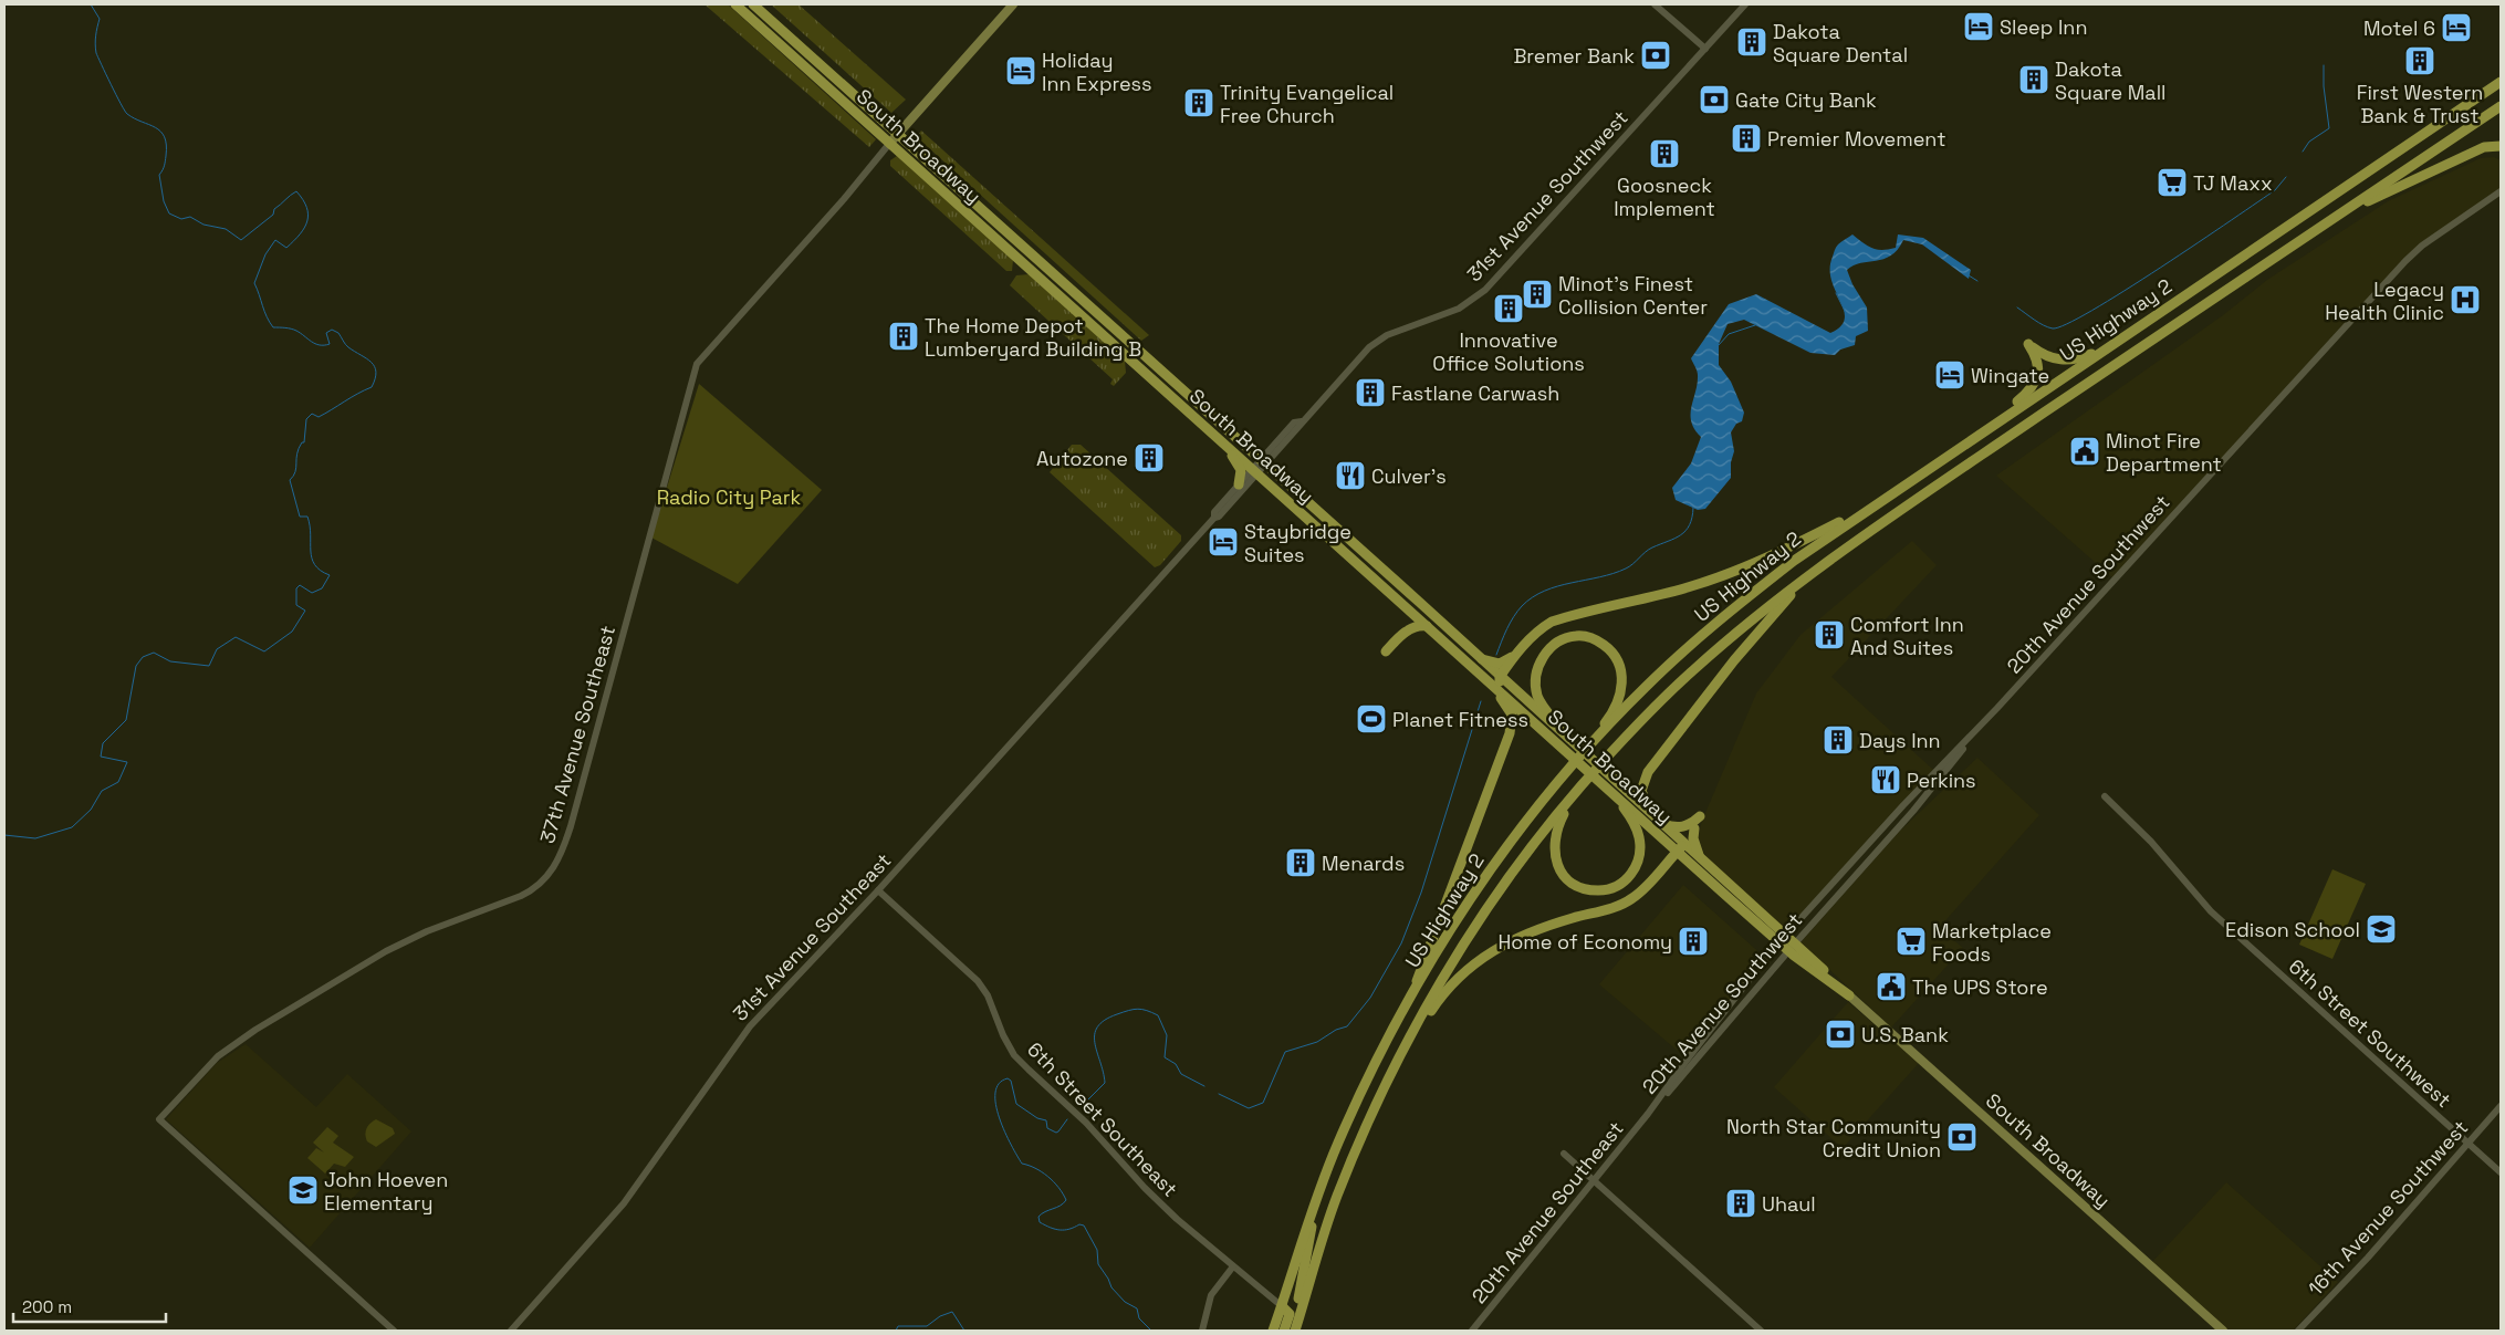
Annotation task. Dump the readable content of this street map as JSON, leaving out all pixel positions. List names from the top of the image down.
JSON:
{
  "streets": {
    "highway": ["South Broadway", "US Highway 2"],
    "street": [
      "31st Avenue Southwest",
      "20th Avenue Southwest",
      "37th Avenue Southeast",
      "31st Avenue Southeast",
      "6th Street Southwest",
      "6th Street Southeast",
      "16th Avenue Southwest",
      "20th Avenue Southeast"
    ]
  },
  "crossings": [
    ["South Broadway", "31st Avenue Southwest"],
    ["South Broadway", "20th Avenue Southwest"],
    ["South Broadway", "37th Avenue Southeast"],
    ["31st Avenue Southwest", "31st Avenue Southeast"],
    ["US Highway 2", "6th Street Southeast"],
    ["20th Avenue Southwest", "20th Avenue Southeast"],
    ["31st Avenue Southeast", "6th Street Southeast"],
    ["6th Street Southwest", "16th Avenue Southwest"]
  ],
  "parks": ["Radio City Park"],
  "places": {
    "hotel": [
      "Sleep Inn",
      "Motel 6",
      "Holiday Inn Express",
      "Wingate",
      "Staybridge Suites"
    ],
    "building": [
      "Dakota Square Dental",
      "First Western Bank & Trust",
      "Dakota Square Mall",
      "Trinity Evangelical Free Church",
      "Premier Movement",
      "Goosneck Implement",
      "Minot’s Finest Collision Center",
      "Innovative Office Solutions",
      "The Home Depot Lumberyard Building B",
      "Fastlane Carwash",
      "Autozone",
      "Comfort Inn And Suites",
      "Days Inn",
      "Menards",
      "Home of Economy",
      "Uhaul"
    ],
    "bank": [
      "Bremer Bank",
      "Gate City Bank",
      "U.S. Bank",
      "North Star Community Credit Union"
    ],
    "supermarket": ["TJ Maxx", "Marketplace Foods"],
    "hospital": ["Legacy Health Clinic"],
    "public building": ["Minot Fire Department", "The UPS Store"],
    "restaurant": ["Culver's", "Perkins"],
    "sports": ["Planet Fitness"],
    "school or university": ["Edison School", "John Hoeven Elementary"]
  },
  "scale_bar": "200 m"
}
